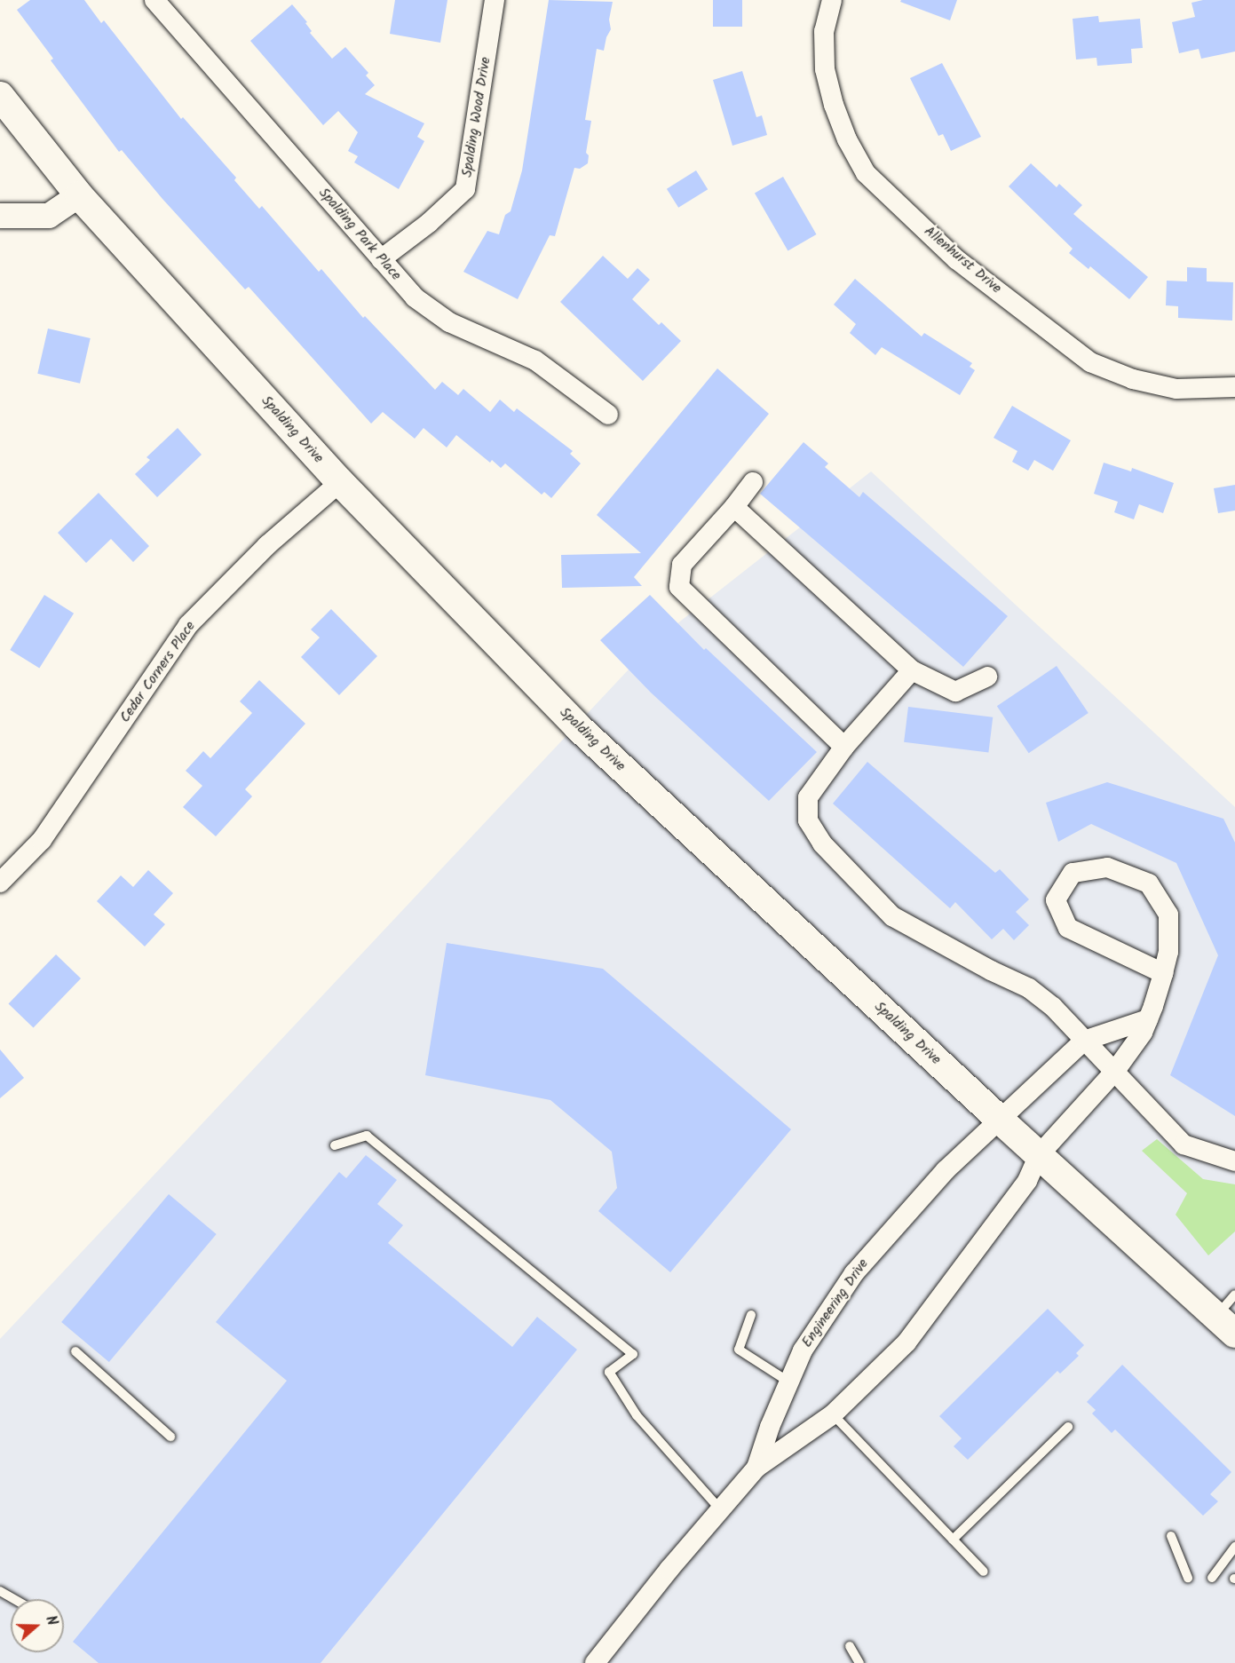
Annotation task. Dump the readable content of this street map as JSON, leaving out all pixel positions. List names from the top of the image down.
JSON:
{
  "streets": {
    "main road": ["Spalding Drive"],
    "street": [
      "Spalding Wood Drive",
      "Spalding Park Place",
      "Allenhurst Drive",
      "Cedar Corners Place",
      "Engineering Drive"
    ]
  },
  "crossings": [
    ["Spalding Wood Drive", "Spalding Park Place"],
    ["Spalding Drive", "Cedar Corners Place"],
    ["Spalding Drive", "Engineering Drive"]
  ],
  "north": "right"
}
